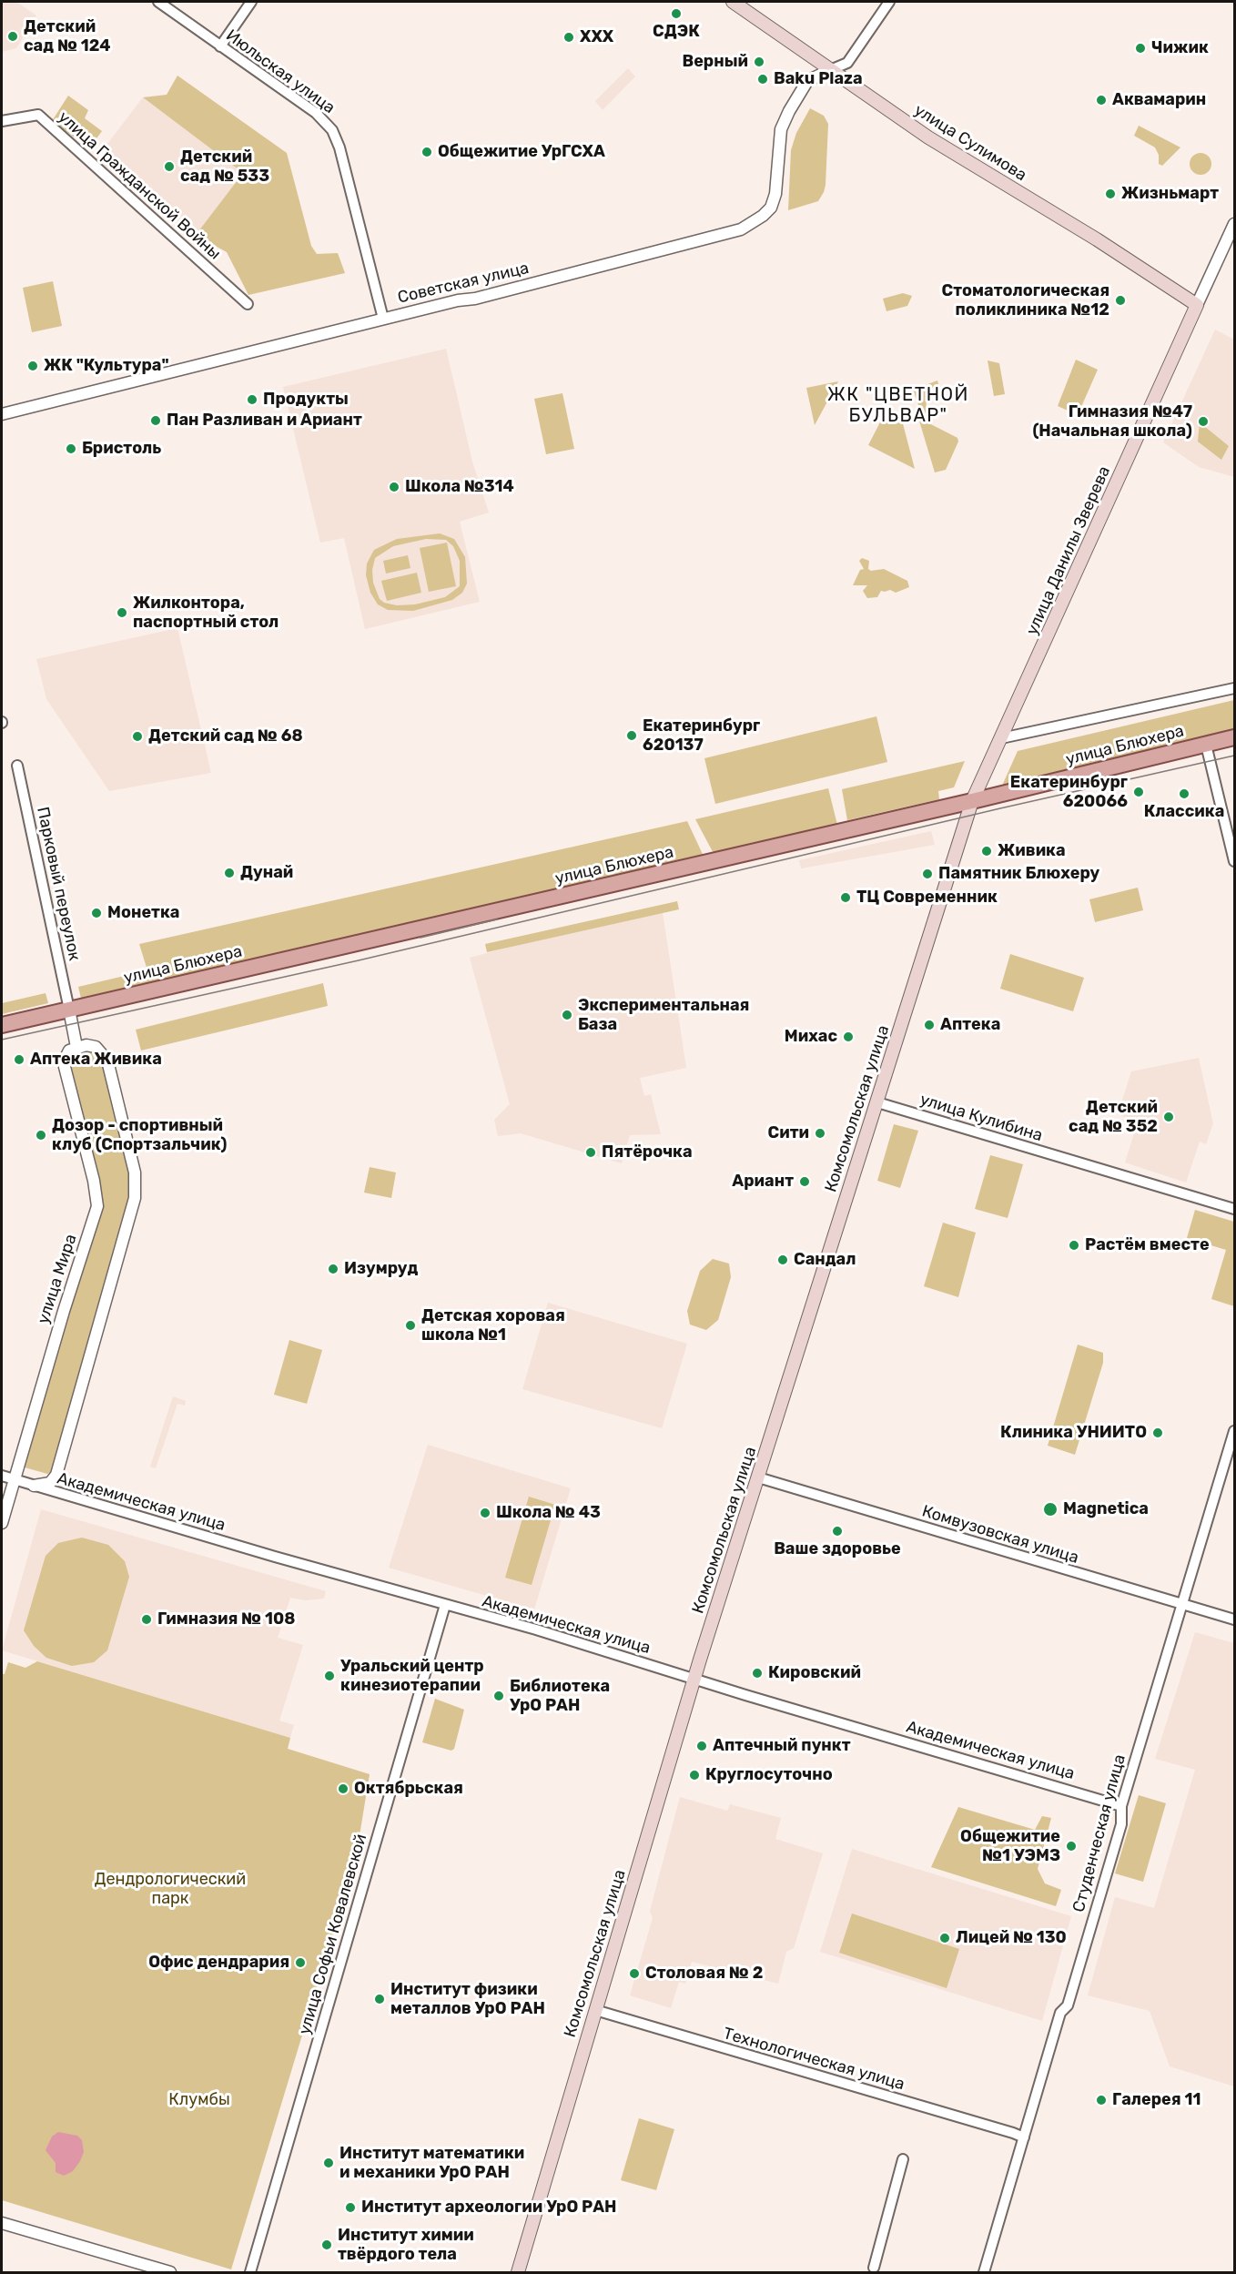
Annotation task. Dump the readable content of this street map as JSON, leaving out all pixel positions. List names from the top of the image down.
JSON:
{
  "streets": {
    "main road": [
      "улица Сулимова",
      "улица Данилы Зверева",
      "улица Блюхера",
      "Комсомольская улица"
    ],
    "street": [
      "Июльская улица",
      "улица Гражданской Войны",
      "Советская улица",
      "Парковый переулок",
      "улица Кулибина",
      "улица Мира",
      "Академическая улица",
      "Комвузовская улица",
      "Студенческая улица",
      "улица Софьи Ковалевской",
      "Технологическая улица"
    ]
  },
  "crossings": [
    ["Июльская улица", "Советская улица"],
    ["улица Сулимова", "Советская улица"],
    ["улица Сулимова", "улица Данилы Зверева"],
    ["улица Данилы Зверева", "улица Блюхера"],
    ["улица Данилы Зверева", "Комсомольская улица"],
    ["улица Блюхера", "Парковый переулок"],
    ["улица Блюхера", "Комсомольская улица"],
    ["Комсомольская улица", "улица Кулибина"],
    ["Комсомольская улица", "Академическая улица"],
    ["Комсомольская улица", "Комвузовская улица"],
    ["Комсомольская улица", "Технологическая улица"],
    ["улица Мира", "Академическая улица"],
    ["Академическая улица", "Студенческая улица"],
    ["Академическая улица", "улица Софьи Ковалевской"],
    ["Комвузовская улица", "Студенческая улица"],
    ["Студенческая улица", "Технологическая улица"]
  ],
  "districts": ["ЖК \"ЦВЕТНОЙ БУЛЬВАР\""],
  "parks": ["Дендрологический парк", "Клумбы"],
  "places": [
    "СДЭК",
    "Детский сад № 124",
    "XXX",
    "Чижик",
    "Верный",
    "Baku Plaza",
    "Аквамарин",
    "Общежитие УрГСХА",
    "Детский сад № 533",
    "Жизньмарт",
    "Стоматологическая поликлиника №12",
    "ЖК \"Культура\"",
    "Продукты",
    "Пан Разливан и Ариант",
    "Гимназия №47 (Начальная школа)",
    "Бристоль",
    "Школа №314",
    "Жилконтора, паспортный стол",
    "Екатеринбург 620137",
    "Детский сад № 68",
    "Екатеринбург 620066",
    "Классика",
    "Живика",
    "Дунай",
    "Памятник Блюхеру",
    "ТЦ Современник",
    "Монетка",
    "Экспериментальная База",
    "Аптека",
    "Михас",
    "Аптека Живика",
    "Детский сад № 352",
    "Сити",
    "Дозор - спортивный клуб (Спортзальчик)",
    "Пятёрочка",
    "Ариант",
    "Растём вместе",
    "Сандал",
    "Изумруд",
    "Детская хоровая школа №1",
    "Клиника УНИИТО",
    "Magnetica",
    "Школа № 43",
    "Ваше здоровье",
    "Гимназия № 108",
    "Кировский",
    "Уральский центр кинезиотерапии",
    "Библиотека УрО РАН",
    "Аптечный пункт",
    "Круглосуточно",
    "Октябрьская",
    "Общежитие №1 УЭМЗ",
    "Лицей № 130",
    "Офис дендрария",
    "Столовая № 2",
    "Институт физики металлов УрО РАН",
    "Галерея 11",
    "Институт математики и механики УрО РАН",
    "Институт археологии УрО РАН",
    "Институт химии твёрдого тела"
  ]
}
